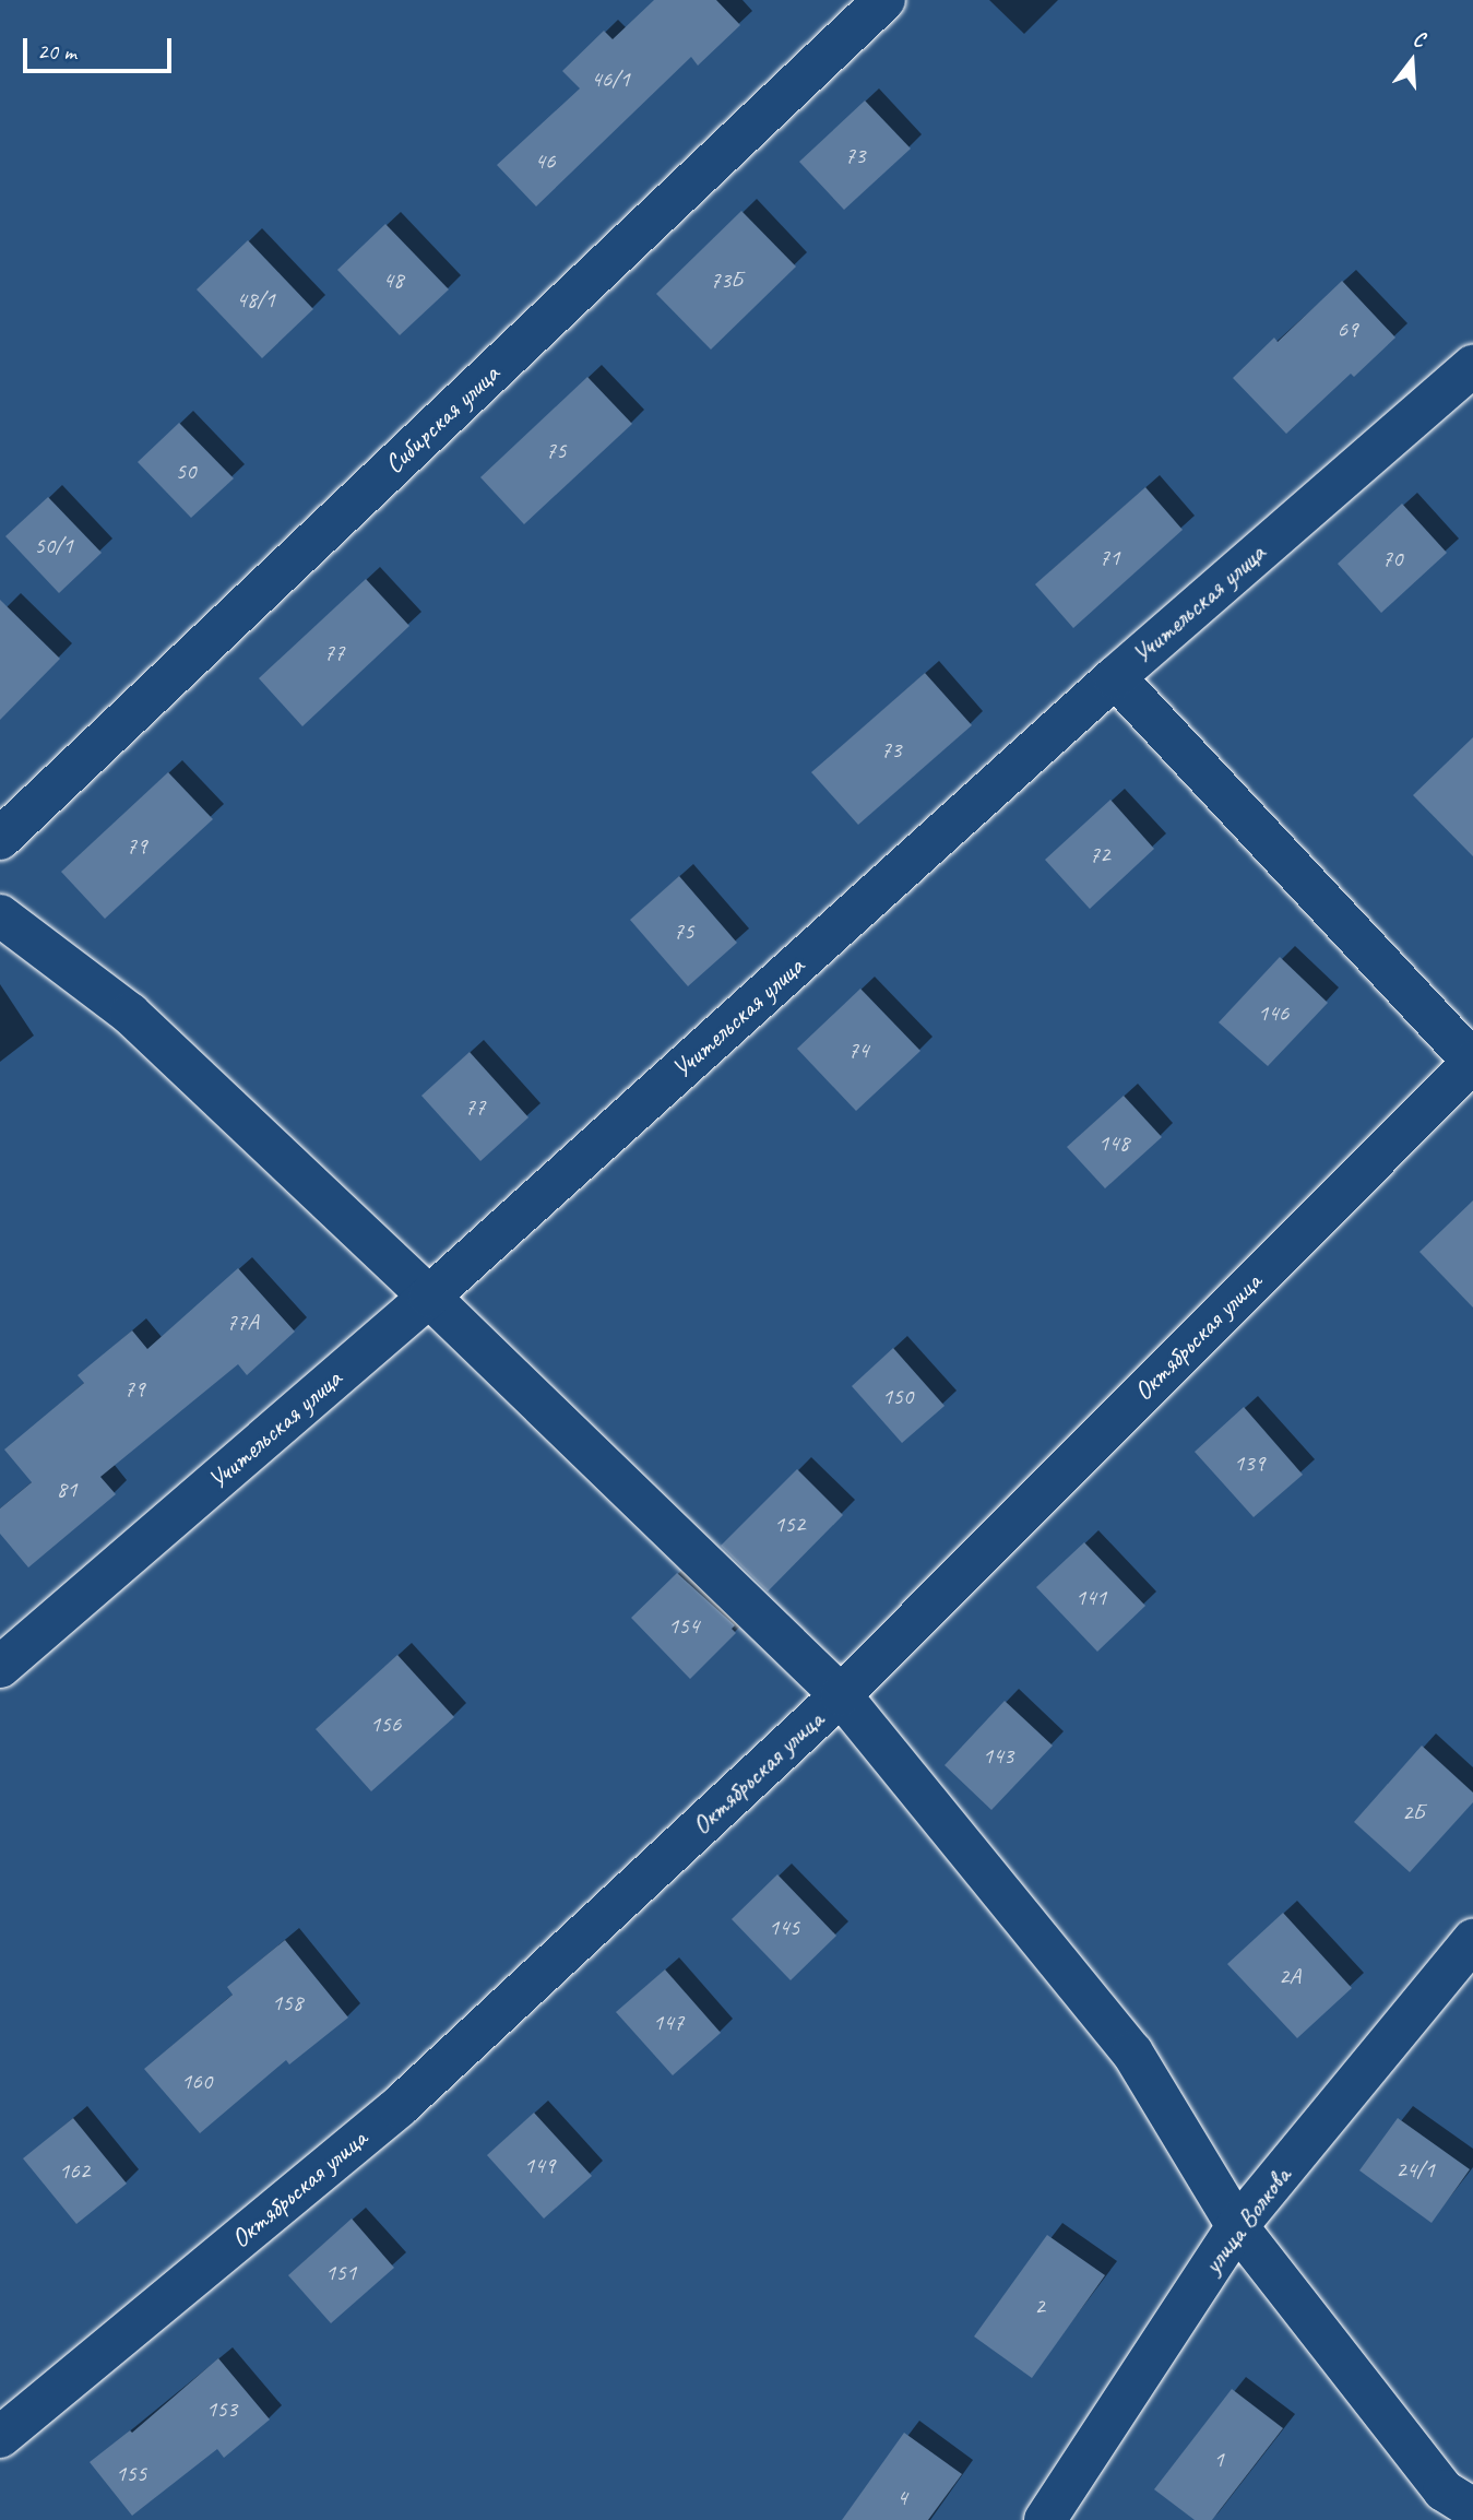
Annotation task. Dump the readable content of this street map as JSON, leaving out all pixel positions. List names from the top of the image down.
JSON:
{
  "streets": {
    "street": [
      "Сибирская улица",
      "Учительская улица",
      "Октябрьская улица",
      "улица Волкова"
    ]
  },
  "house_numbers": [
    "46/1",
    "73",
    "46",
    "48",
    "73Б",
    "48/1",
    "69",
    "75",
    "50",
    "50/1",
    "71",
    "70",
    "77",
    "73",
    "79",
    "72",
    "75",
    "146",
    "74",
    "77",
    "148",
    "77А",
    "79",
    "150",
    "139",
    "81",
    "152",
    "141",
    "154",
    "156",
    "143",
    "2Б",
    "145",
    "2А",
    "158",
    "147",
    "160",
    "149",
    "24/1",
    "162",
    "151",
    "2",
    "153",
    "1",
    "155",
    "4"
  ],
  "scale_bar": "20 m",
  "north": "top"
}
